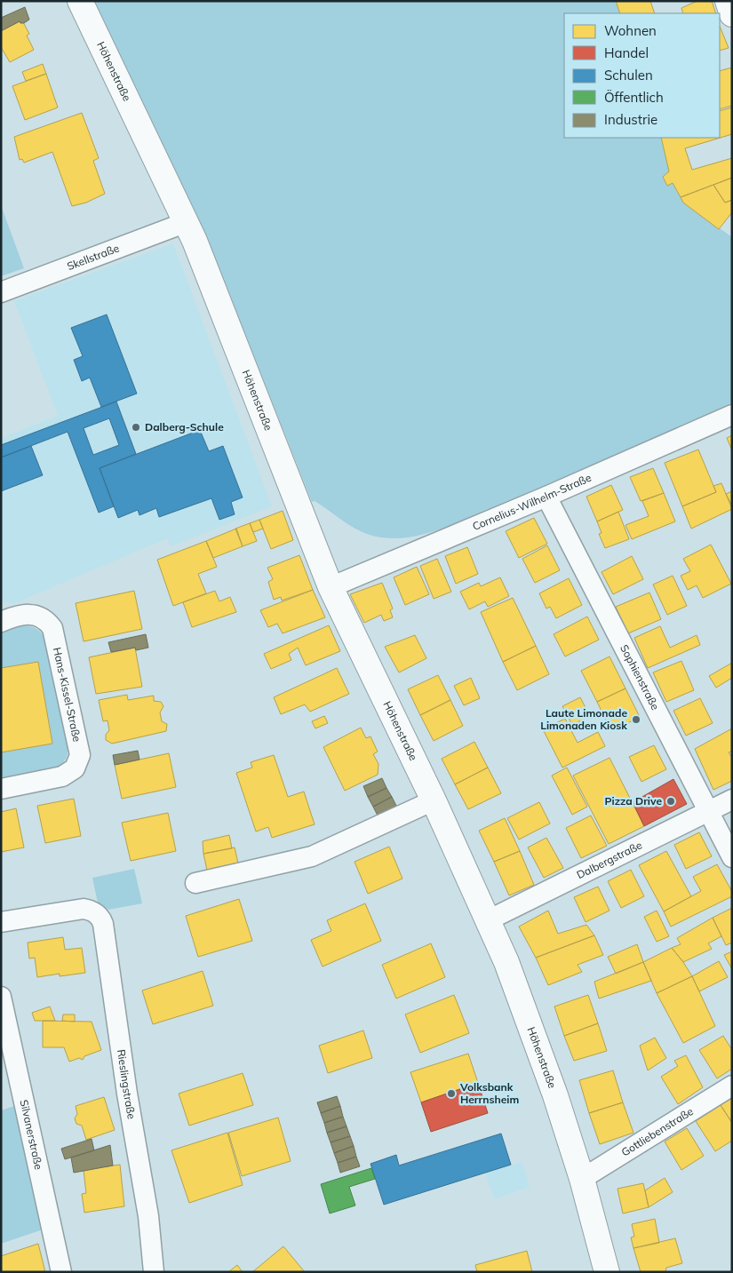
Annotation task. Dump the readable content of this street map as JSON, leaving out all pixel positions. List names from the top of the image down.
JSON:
{
  "streets": {
    "main road": ["Höhenstraße"],
    "street": [
      "Skellstraße",
      "Cornelius-Wilhelm-Straße",
      "Sophienstraße",
      "Hans-Kissel-Straße",
      "Dalbergstraße",
      "Rieslingstraße",
      "Gottliebenstraße",
      "Silvanerstraße"
    ]
  },
  "crossings": [
    ["Höhenstraße", "Skellstraße"],
    ["Höhenstraße", "Cornelius-Wilhelm-Straße"],
    ["Höhenstraße", "Dalbergstraße"],
    ["Höhenstraße", "Gottliebenstraße"],
    ["Cornelius-Wilhelm-Straße", "Sophienstraße"],
    ["Sophienstraße", "Dalbergstraße"]
  ],
  "places": [
    "Dalberg-Schule",
    "Laute Limonade Limonaden Kiosk",
    "Pizza Drive",
    "Volksbank Herrnsheim"
  ],
  "legend": [
    "Wohnen",
    "Handel",
    "Schulen",
    "Öffentlich",
    "Industrie"
  ]
}
